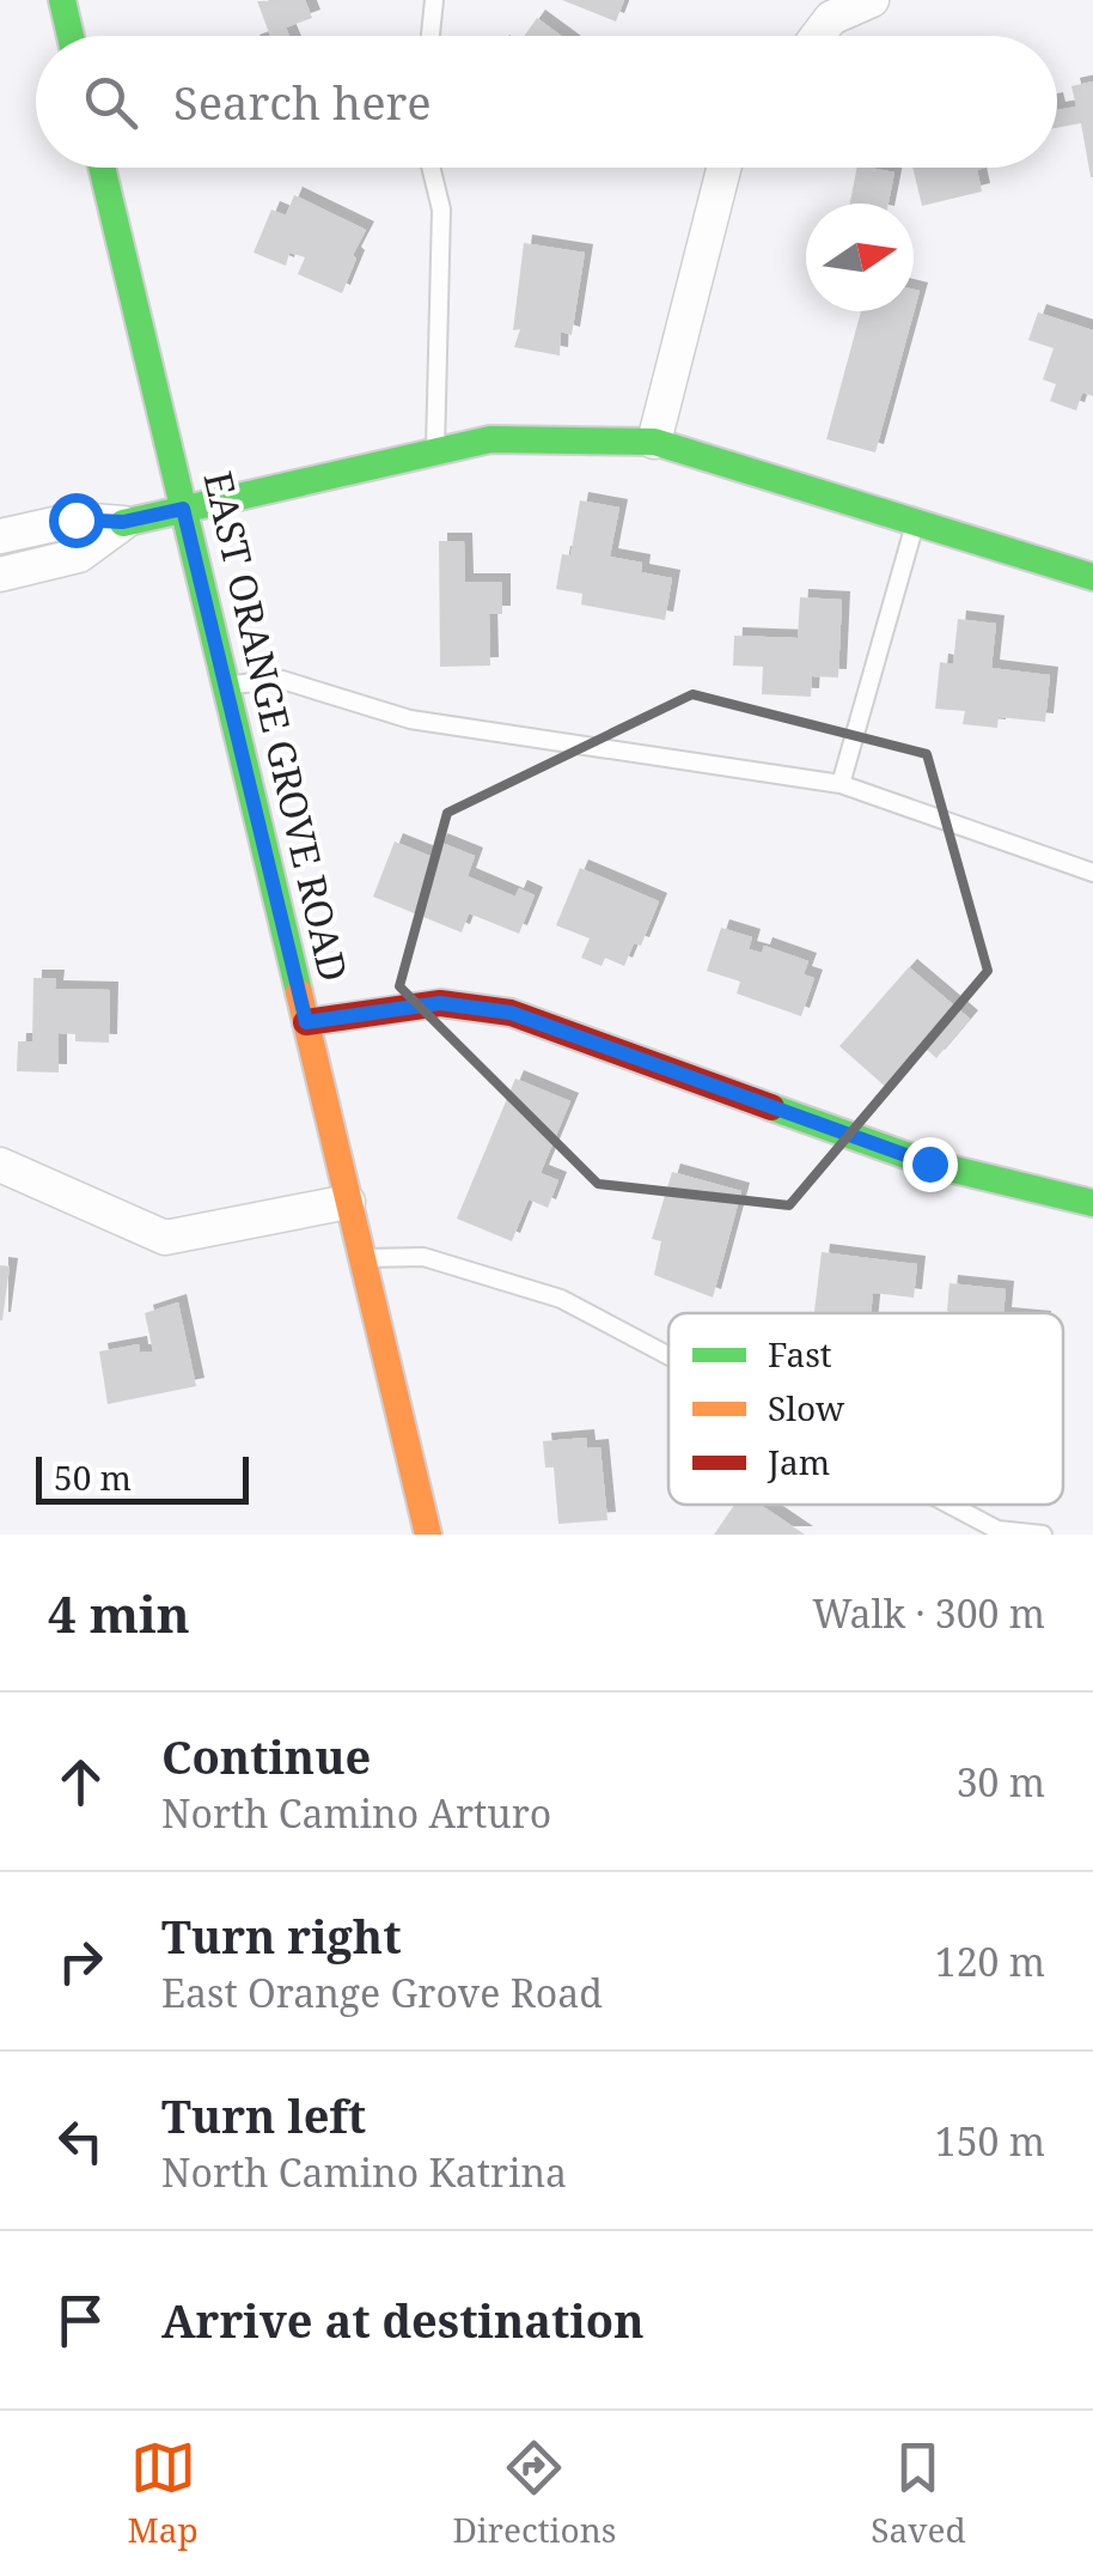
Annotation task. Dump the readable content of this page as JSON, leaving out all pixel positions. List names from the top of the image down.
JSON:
{
  "streets": {
    "street": ["EAST ORANGE GROVE ROAD"]
  },
  "legend": ["Fast", "Slow", "Jam"],
  "scale_bar": "50 m",
  "north": "right",
  "page": {
    "search": "Search here",
    "scale": "50 m",
    "heading": ["4 min", "Walk · 300 m"],
    "list": [
      ["Continue", "North Camino Arturo", "30 m"],
      ["Turn right", "East Orange Grove Road", "120 m"],
      ["Turn left", "North Camino Katrina", "150 m"],
      "Arrive at destination"
    ],
    "nav": ["Map", "Directions", "Saved"]
  }
}
